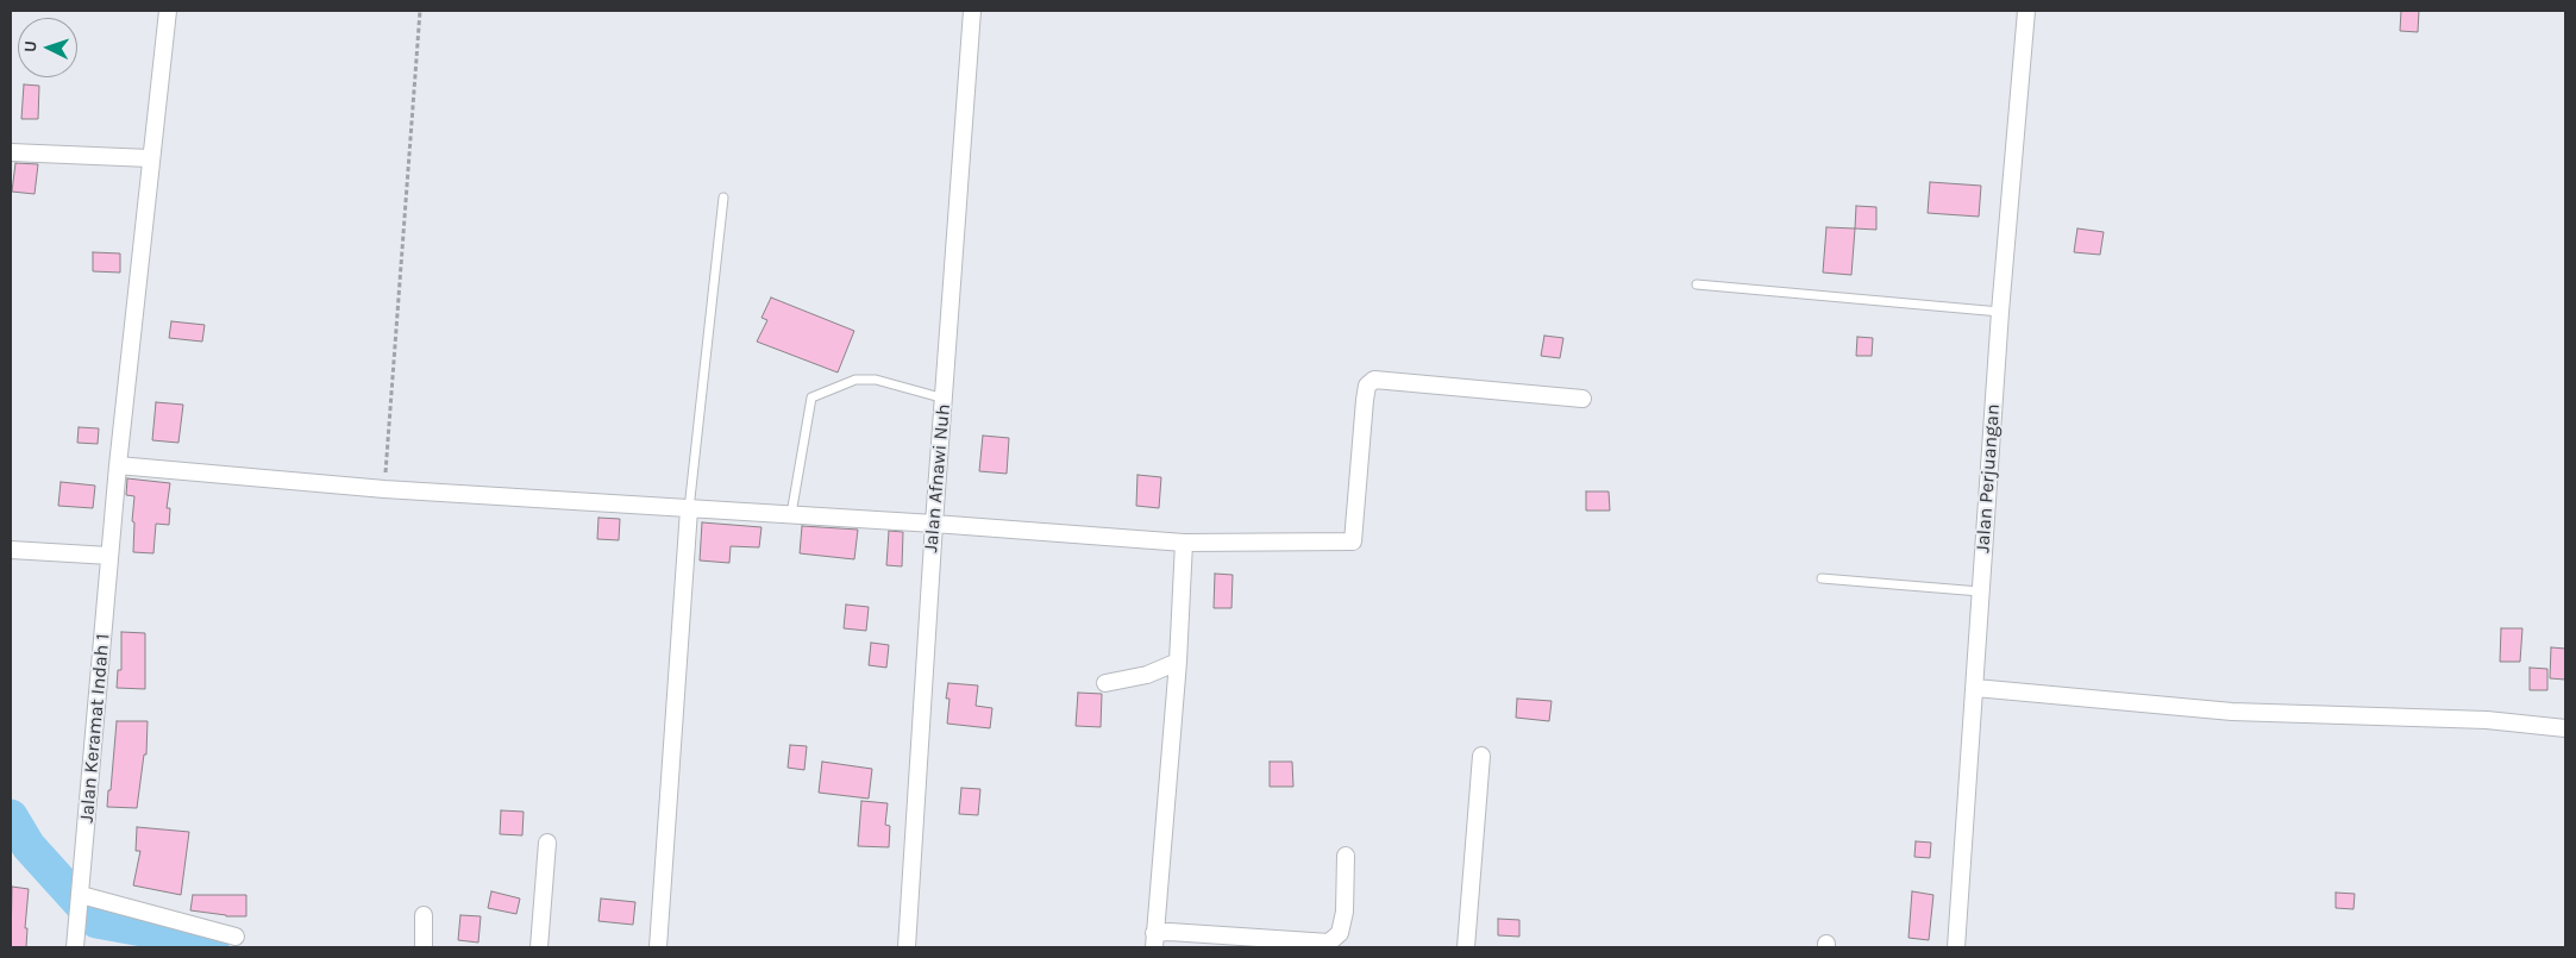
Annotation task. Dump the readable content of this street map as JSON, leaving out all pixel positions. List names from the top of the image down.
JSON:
{
  "streets": {
    "street": ["Jalan Afnawi Nuh", "Jalan Perjuangan", "Jalan Keramat Indah 1"]
  },
  "north": "left"
}
